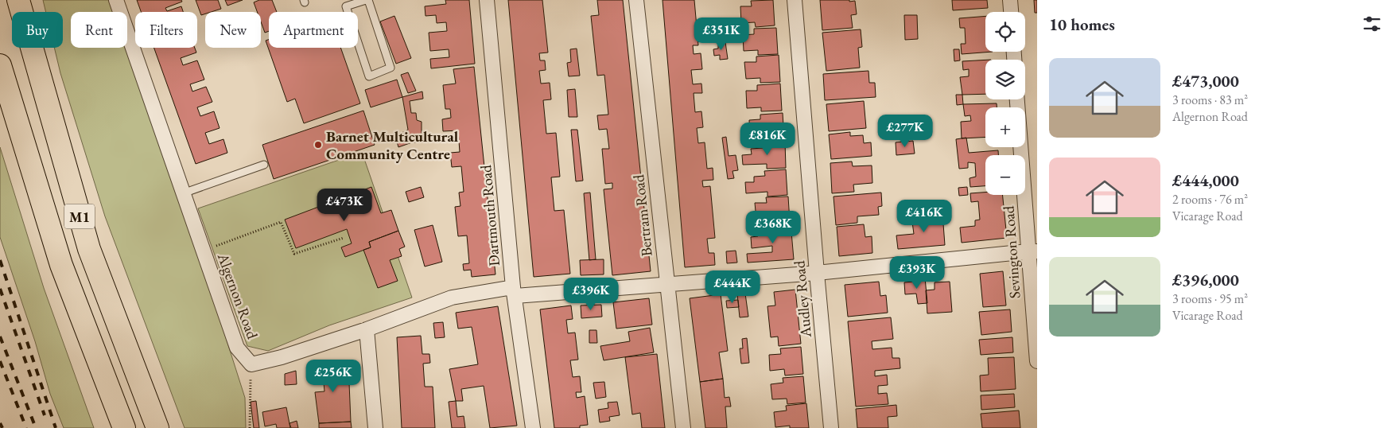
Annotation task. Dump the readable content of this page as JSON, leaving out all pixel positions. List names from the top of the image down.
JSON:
{
  "streets": {
    "highway": ["M1"],
    "street": [
      "Dartmouth Road",
      "Bertram Road",
      "Sevington Road",
      "Algernon Road",
      "Audley Road"
    ]
  },
  "places": ["Barnet Multicultural Community Centre"],
  "page": {
    "heading": "10 homes",
    "map_buttons": ["+", "−"],
    "chip": [
      "Buy",
      "Rent",
      "Filters",
      "New",
      "Apartment"
    ],
    "price": [
      "£351K",
      "£277K",
      "£816K",
      "£473K",
      "£416K",
      "£368K",
      "£393K",
      "£444K",
      "£396K",
      "£256K"
    ],
    "list": [
      {
        "name": "£473,000",
        "note": "3 rooms · 83 m² · Algernon Road"
      },
      {
        "name": "£444,000",
        "note": "2 rooms · 76 m² · Vicarage Road"
      },
      {
        "name": "£396,000",
        "note": "3 rooms · 95 m² · Vicarage Road"
      }
    ]
  }
}
